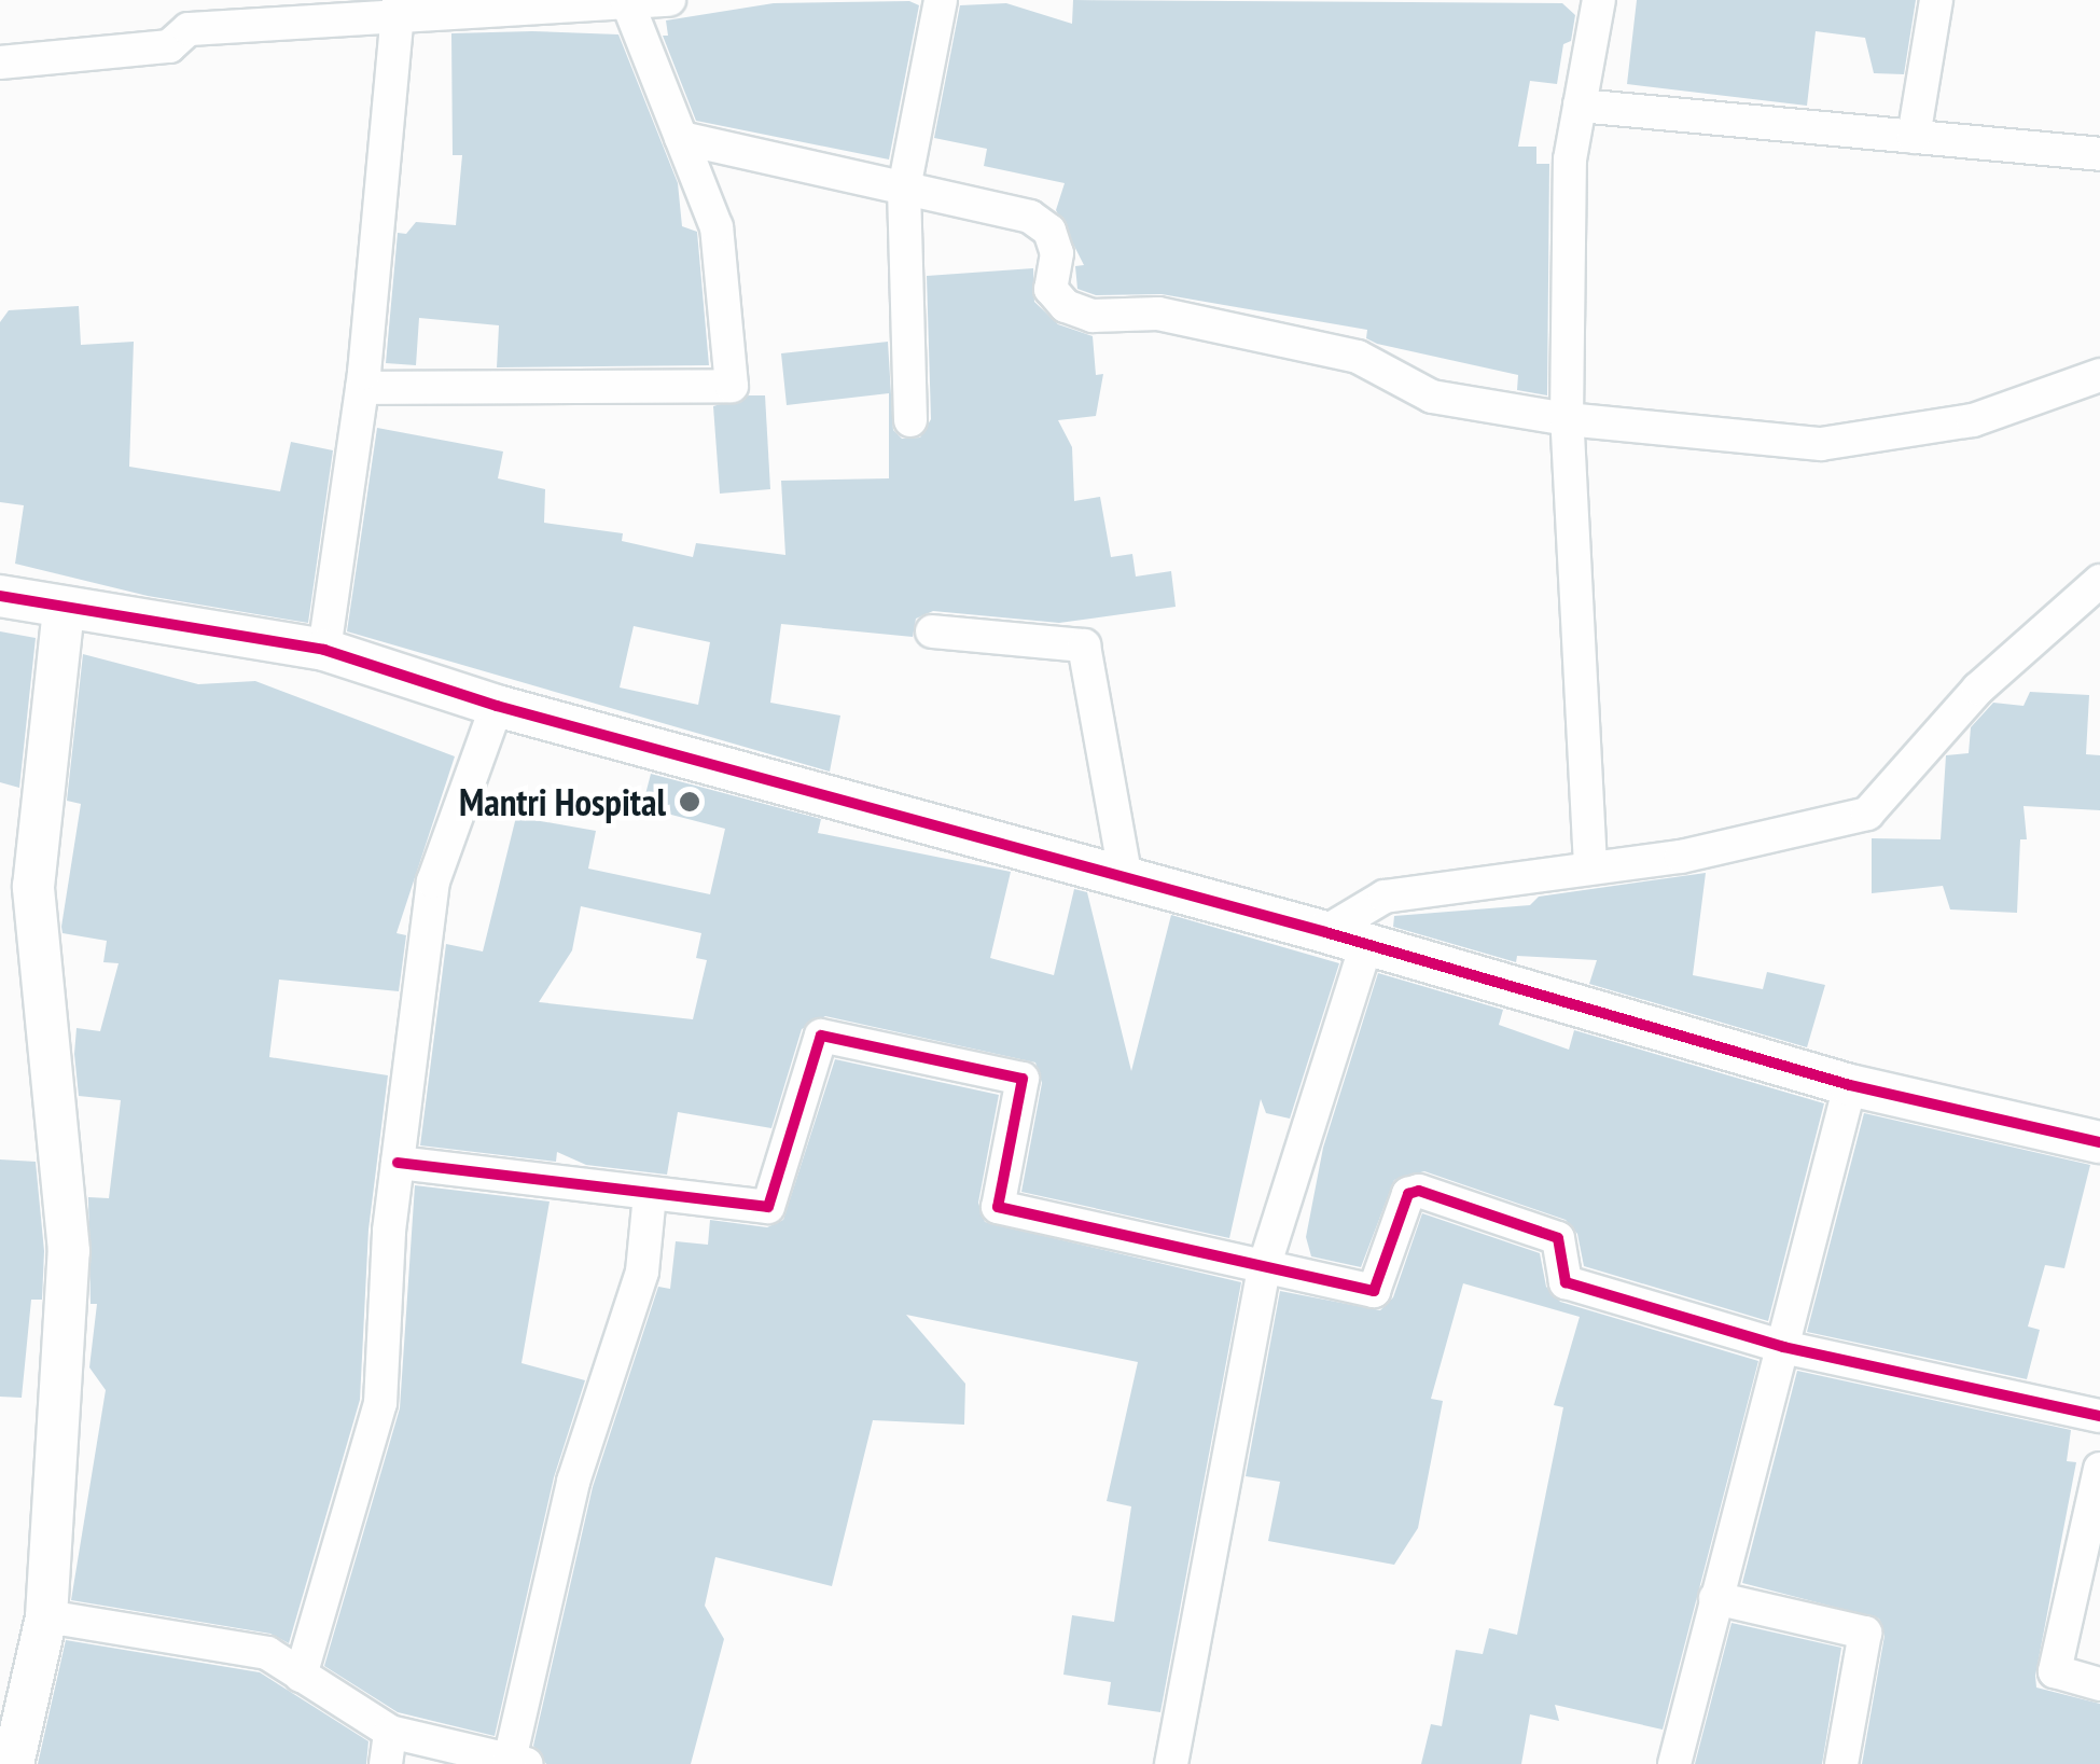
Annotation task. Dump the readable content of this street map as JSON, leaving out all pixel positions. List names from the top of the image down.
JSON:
{
  "places": ["Mantri Hospital"]
}
